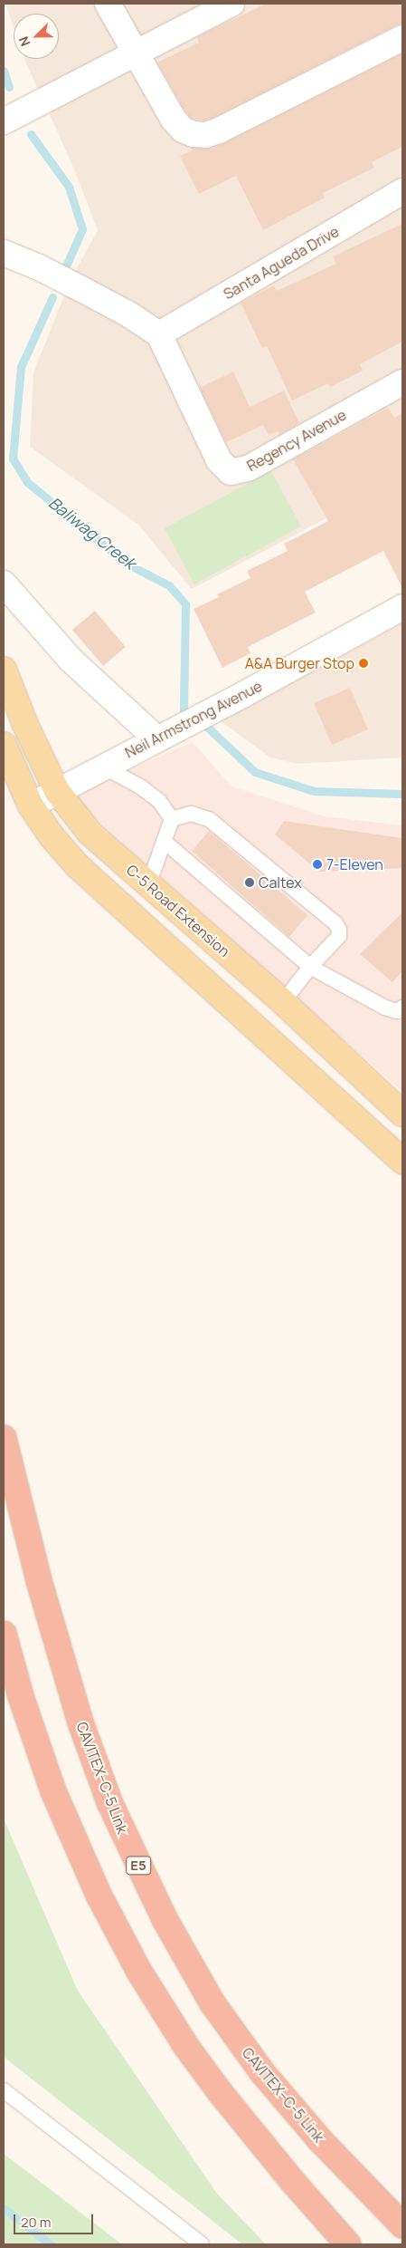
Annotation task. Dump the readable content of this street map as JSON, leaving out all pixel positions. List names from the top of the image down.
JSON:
{
  "streets": {
    "highway": ["CAVITEX–C-5 Link", "E5"],
    "main road": ["C-5 Road Extension"],
    "street": ["Santa Agueda Drive", "Regency Avenue", "Neil Armstrong Avenue"]
  },
  "crossings": [
    ["Santa Agueda Drive", "Regency Avenue"],
    ["Neil Armstrong Avenue", "C-5 Road Extension"]
  ],
  "water": ["Baliwag Creek"],
  "places": ["A&A Burger Stop", "7-Eleven", "Caltex"],
  "scale_bar": "20 m",
  "north": "bottom left"
}
